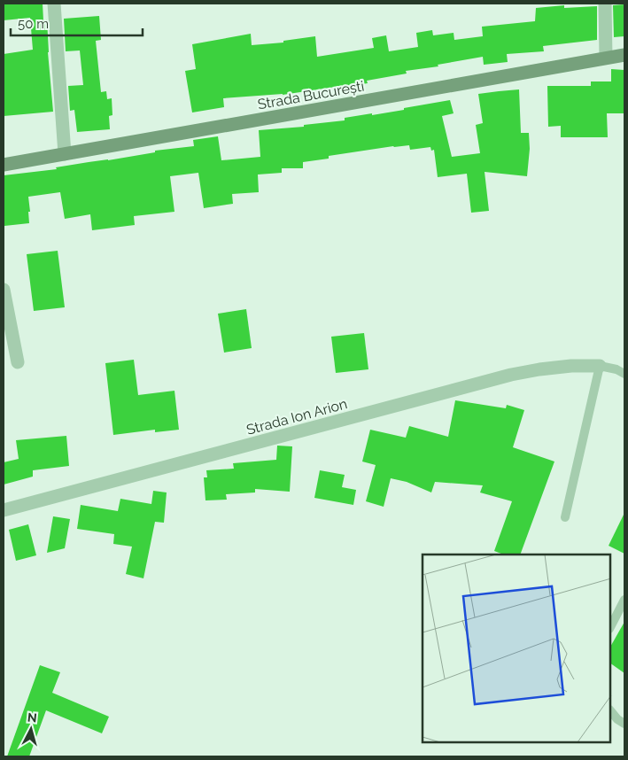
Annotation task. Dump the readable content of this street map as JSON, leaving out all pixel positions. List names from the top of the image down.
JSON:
{
  "streets": {
    "main road": ["Strada București"],
    "street": ["Strada Ion Arion"]
  },
  "scale_bar": "50 m",
  "north": "top"
}
